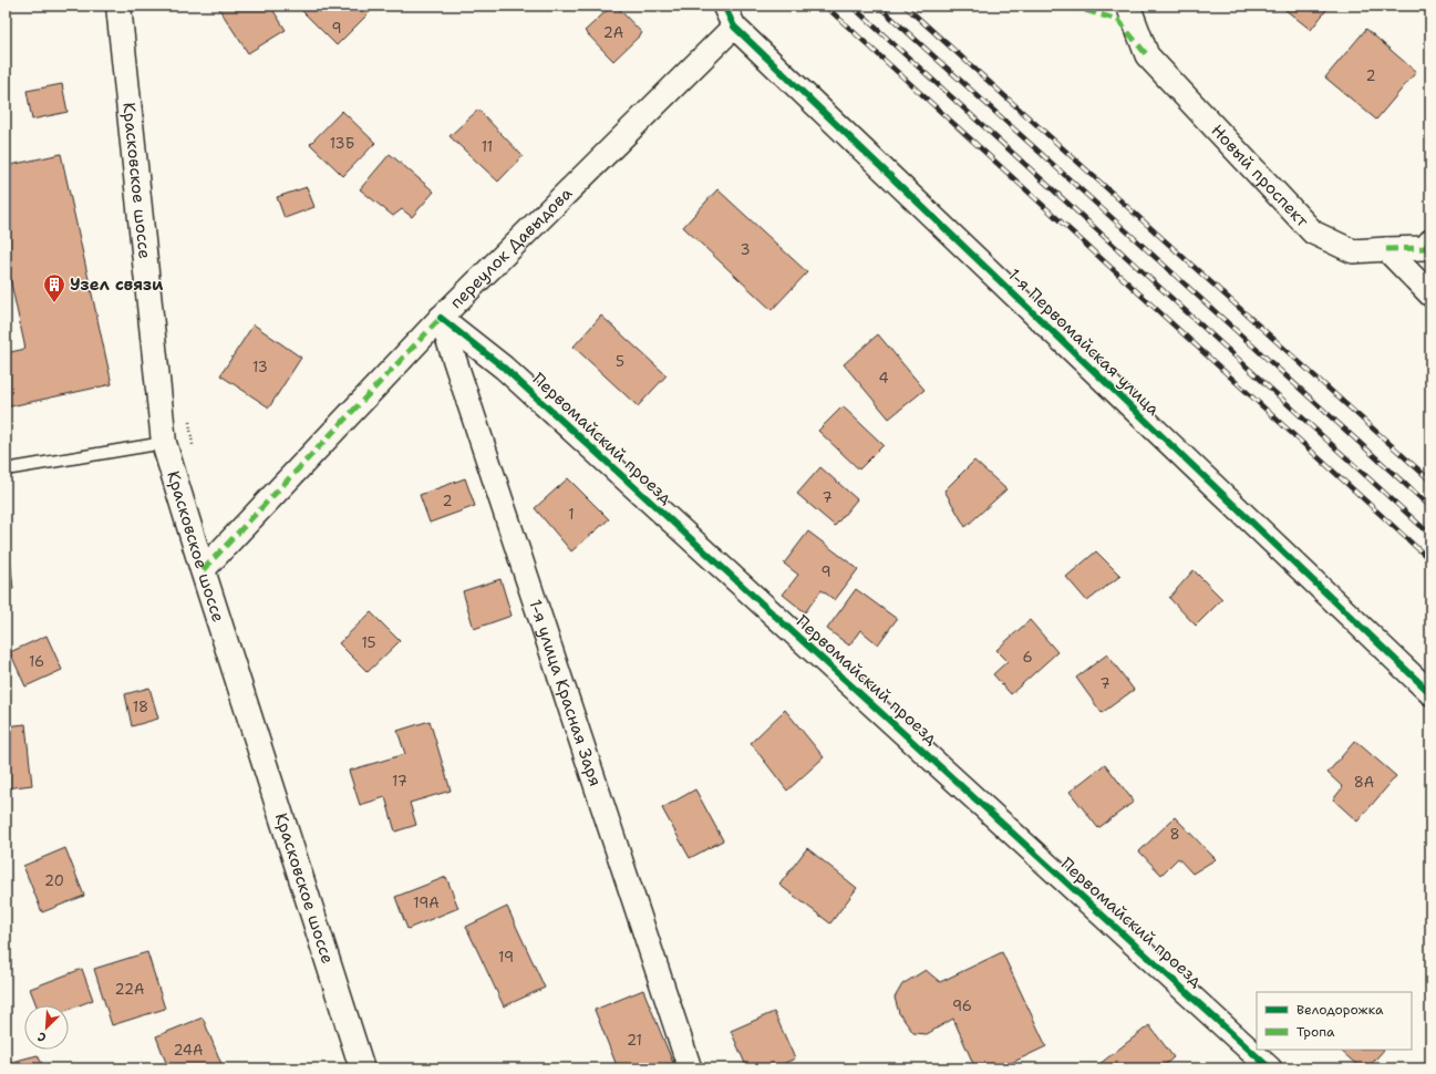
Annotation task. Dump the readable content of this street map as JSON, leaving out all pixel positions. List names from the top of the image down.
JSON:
{
  "streets": {
    "main road": ["Красковское шоссе"],
    "street": [
      "Новый проспект",
      "переулок Давыдова",
      "1-я Первомайская улица",
      "Первомайский проезд",
      "1-я улица Красная Заря"
    ]
  },
  "crossings": [
    ["Красковское шоссе", "переулок Давыдова"],
    ["переулок Давыдова", "1-я Первомайская улица"],
    ["переулок Давыдова", "Первомайский проезд"],
    ["переулок Давыдова", "1-я улица Красная Заря"],
    ["Первомайский проезд", "1-я улица Красная Заря"]
  ],
  "places": {
    "building": ["Узел связи"]
  },
  "house_numbers": [
    "9",
    "2А",
    "2",
    "13Б",
    "11",
    "3",
    "5",
    "13",
    "4",
    "7",
    "2",
    "1",
    "9",
    "15",
    "6",
    "16",
    "7",
    "18",
    "17",
    "8А",
    "8",
    "20",
    "19А",
    "19",
    "22А",
    "96",
    "21",
    "24А"
  ],
  "legend": ["Велодорожка", "Тропа"],
  "north": "bottom left"
}
